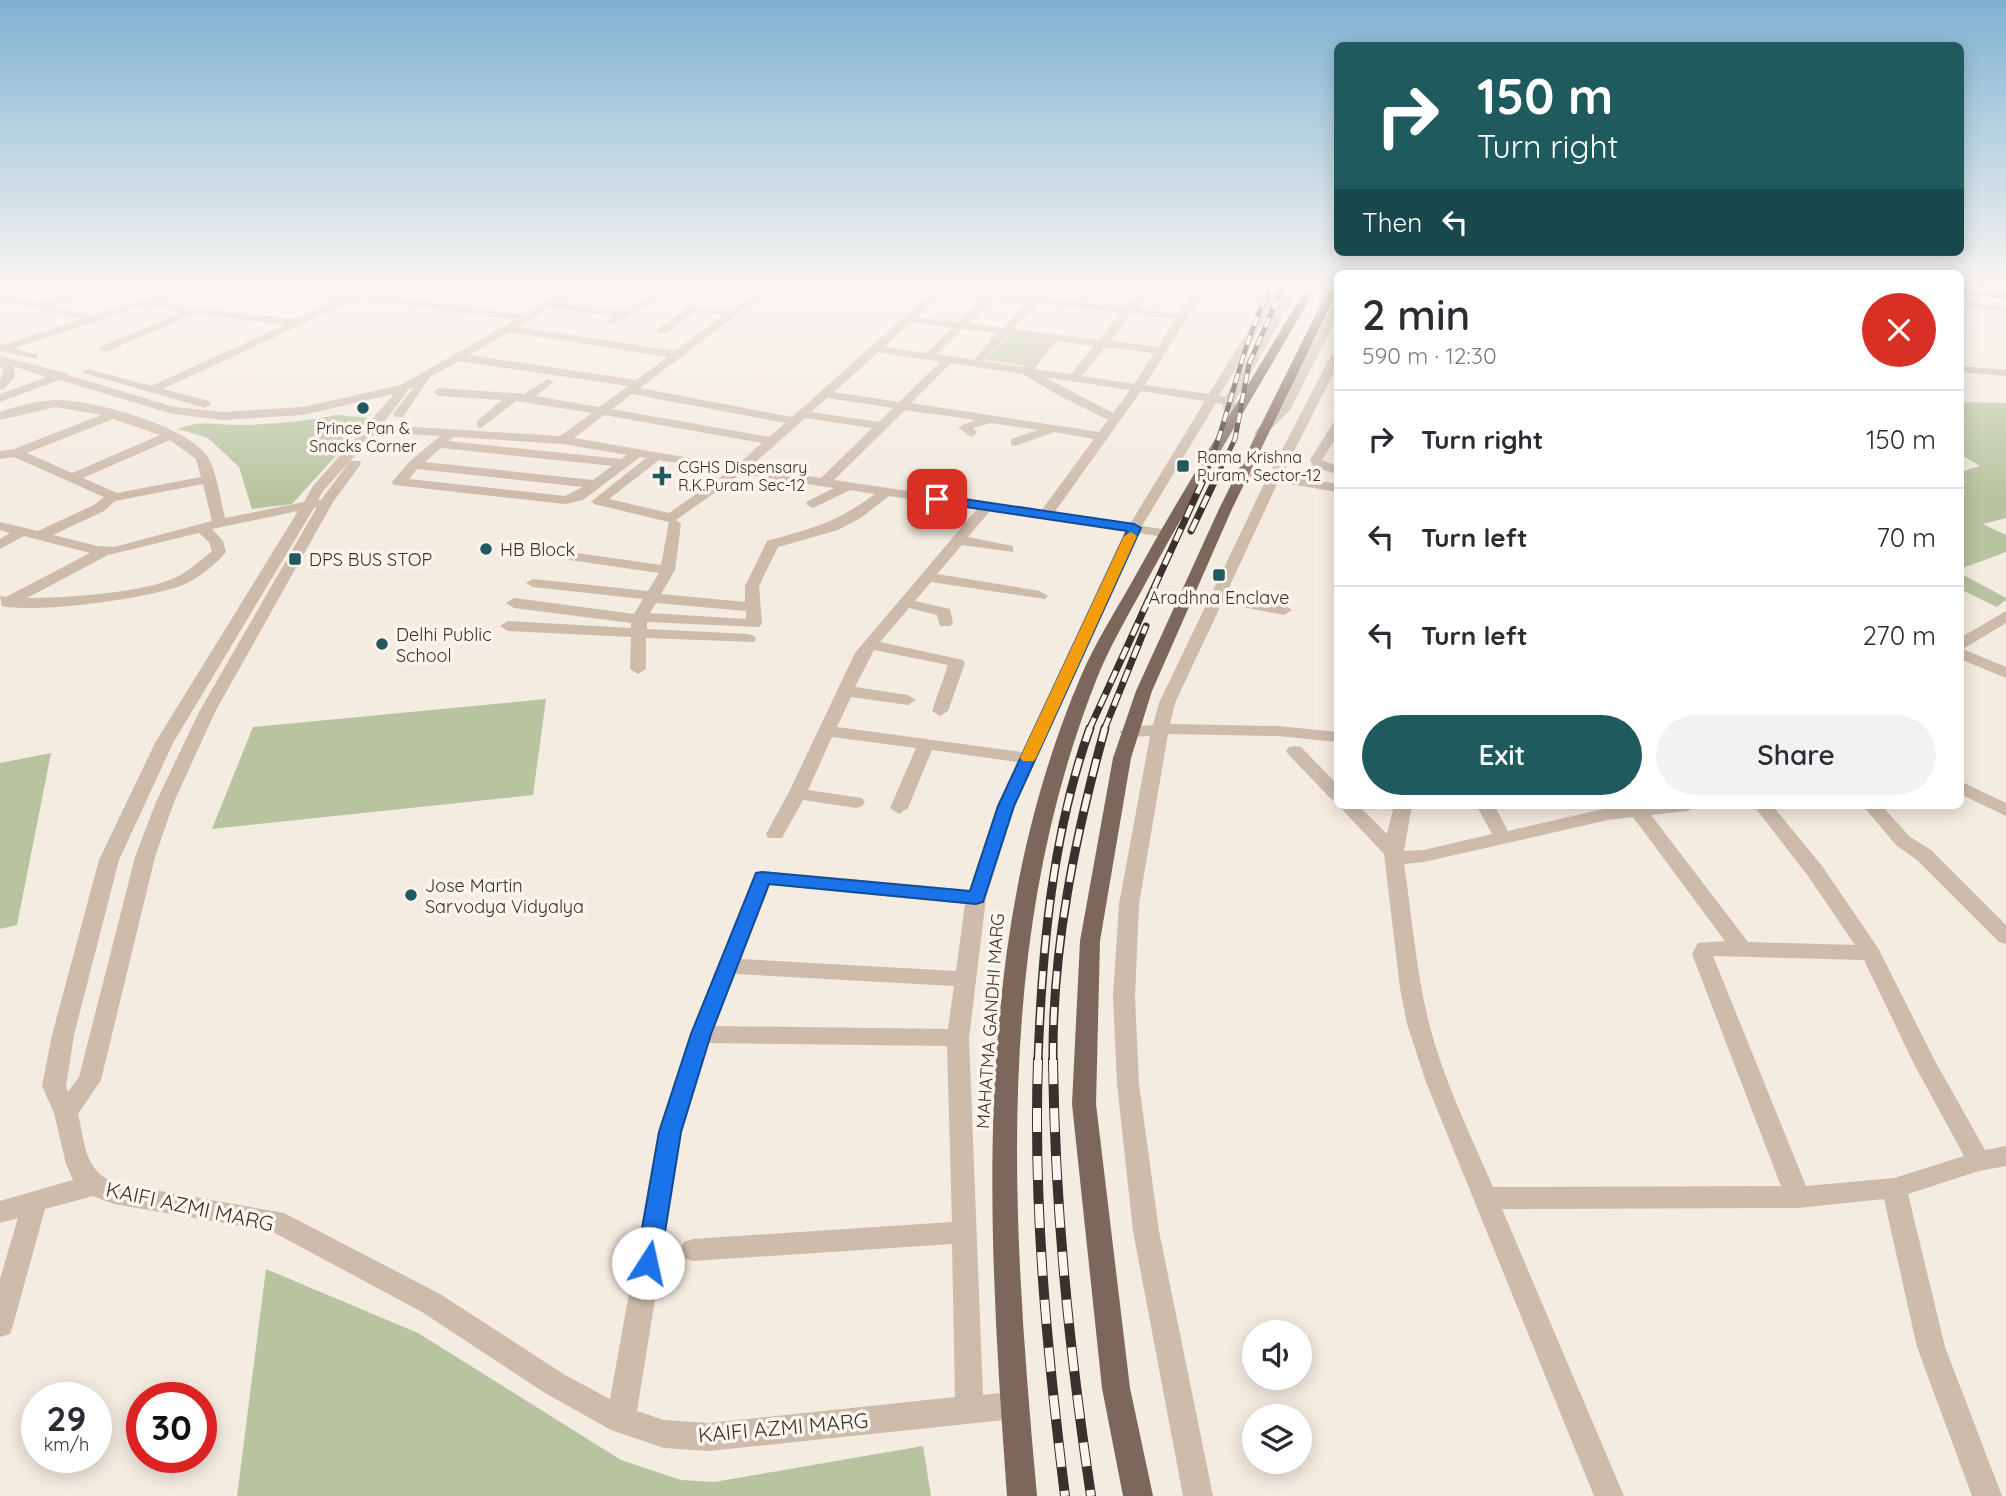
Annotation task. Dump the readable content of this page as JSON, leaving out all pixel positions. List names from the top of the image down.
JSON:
{
  "streets": {
    "main road": ["MAHATMA GANDHI MARG"],
    "street": ["KAIFI AZMI MARG"]
  },
  "crossings": [
    ["MAHATMA GANDHI MARG", "KAIFI AZMI MARG"]
  ],
  "places": {
    "other": [
      "Prince Pan & Snacks Corner",
      "HB Block",
      "Delhi Public School",
      "Jose Martin Sarvodya Vidyalya"
    ],
    "transit": ["Rama Krishna Puram, Sector-12", "DPS BUS STOP", "Aradhna Enclave"],
    "health": ["CGHS Dispensary R.K.Puram Sec-12"]
  },
  "page": {
    "turn": ["150 m", "Turn right"],
    "then": "Then",
    "heading": ["2 min", "590 m · 12:30"],
    "list": [
      {
        "name": "Turn right",
        "value": "150 m"
      },
      {
        "name": "Turn left",
        "value": "70 m"
      },
      {
        "name": "Turn left",
        "value": "270 m"
      }
    ],
    "buttons": ["Exit", "Share"],
    "speed": "29 km/h",
    "limit": "30"
  }
}
